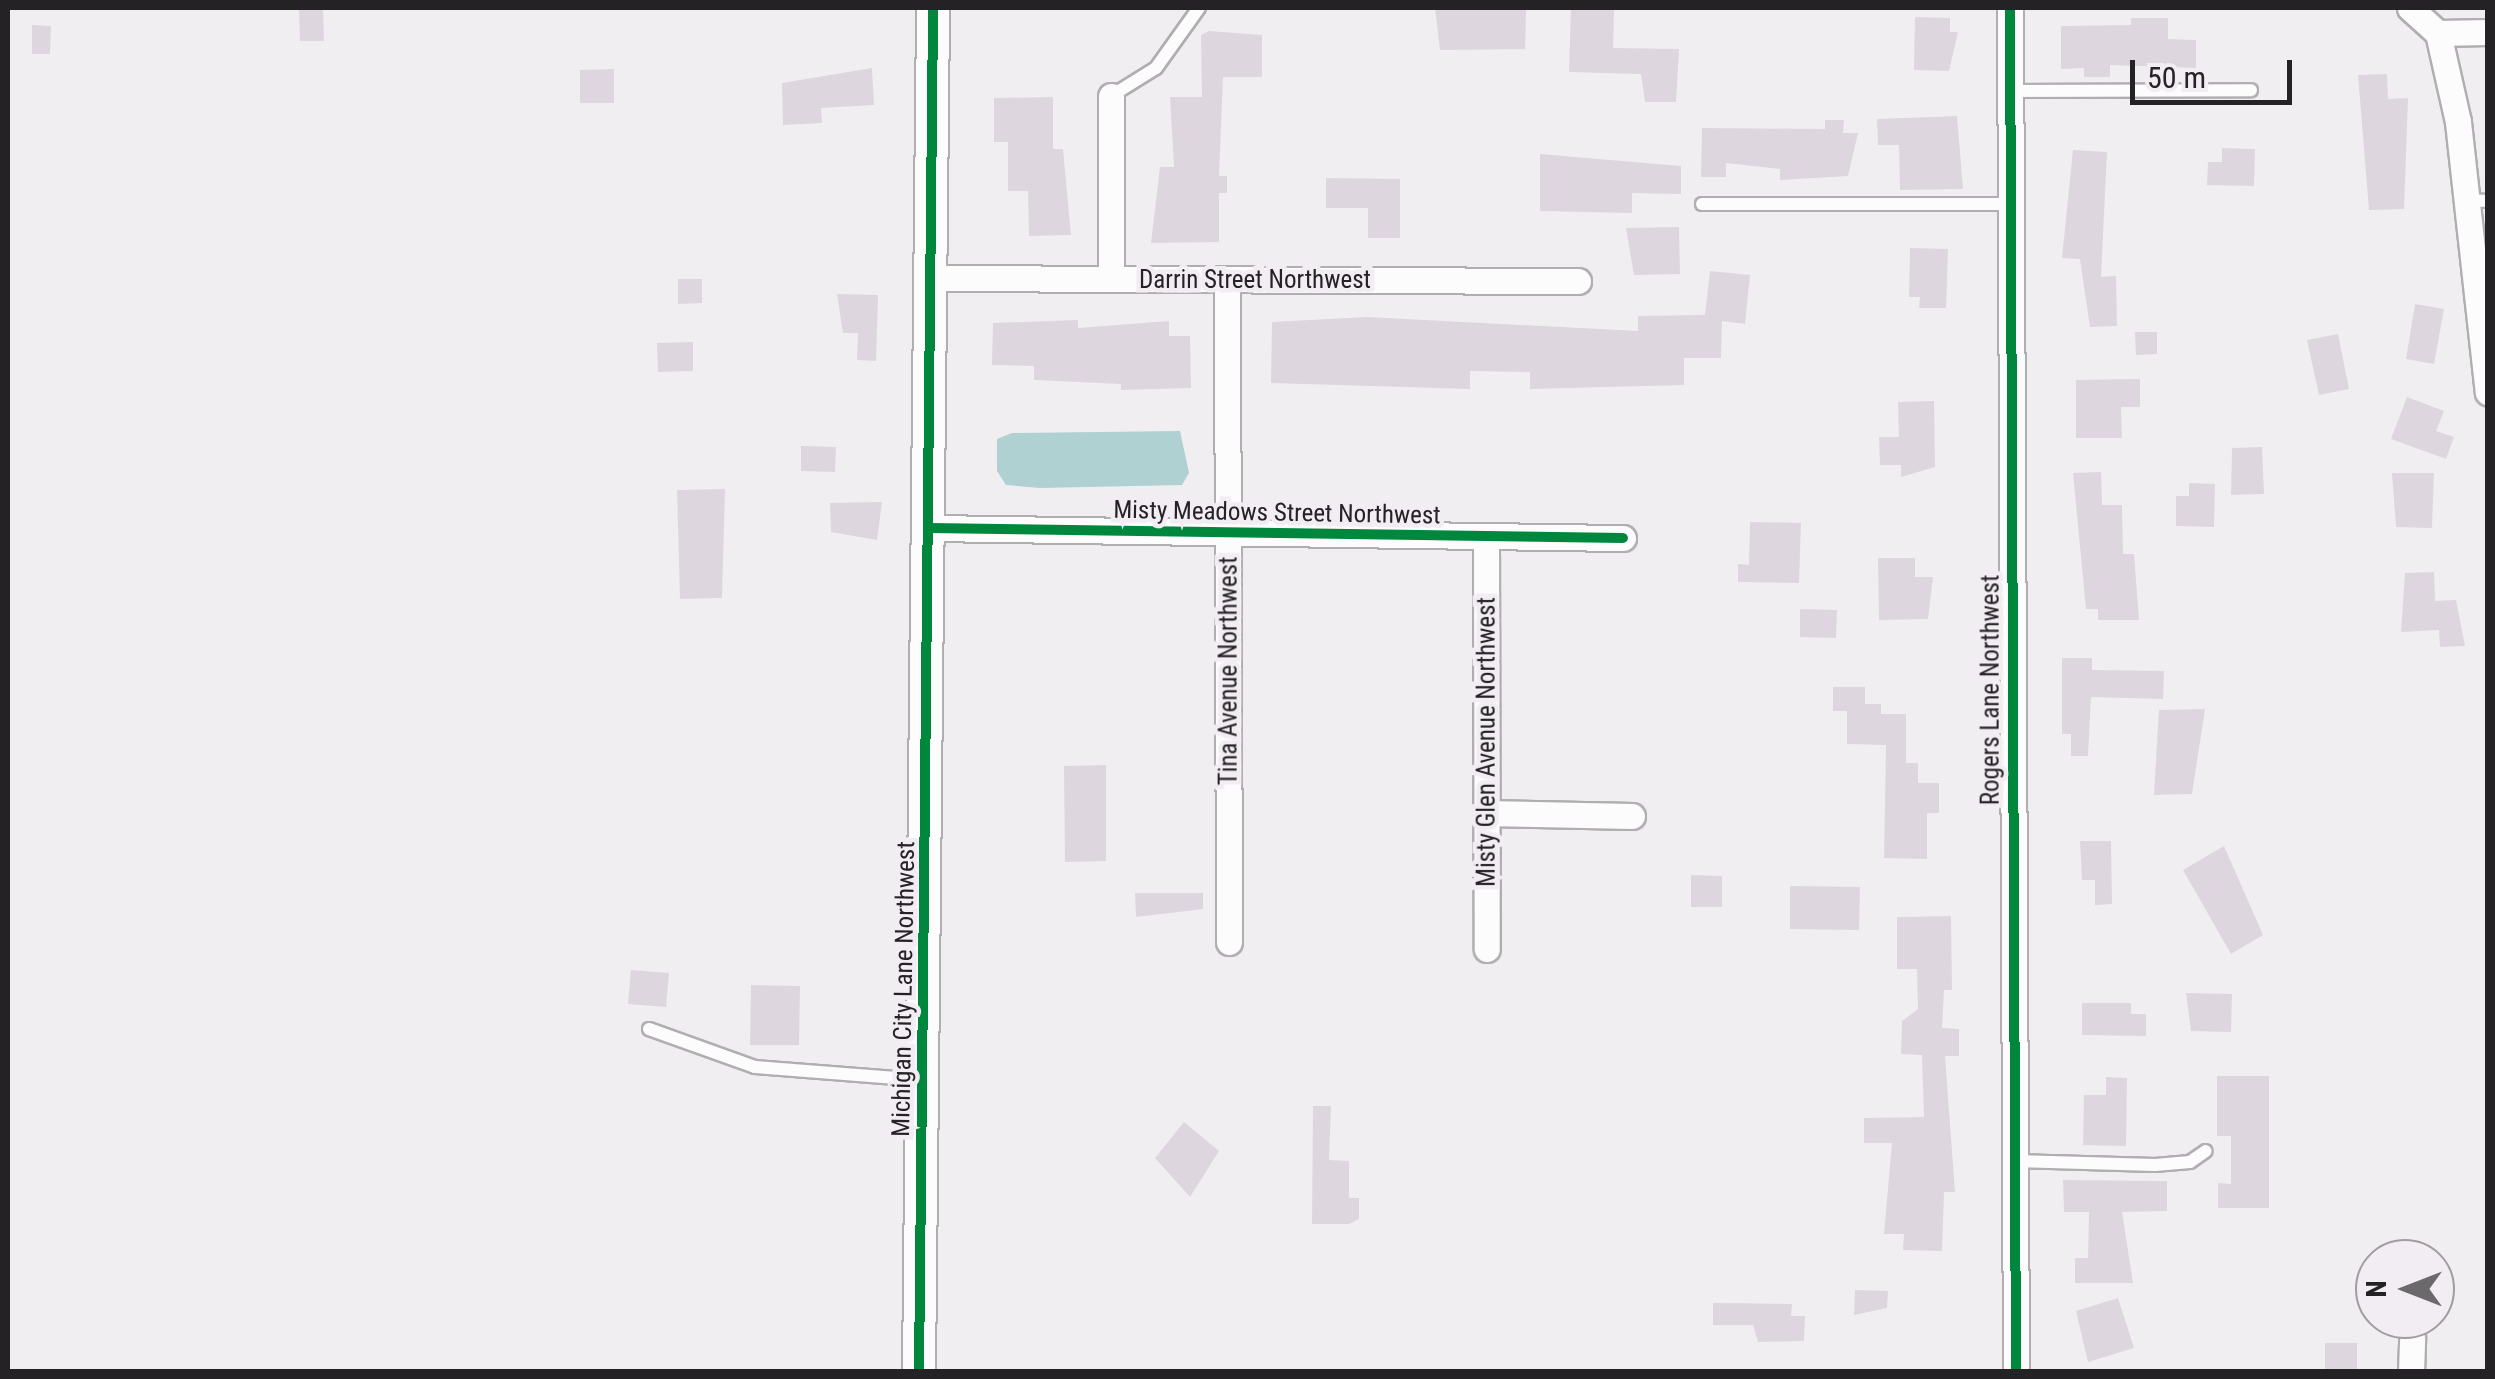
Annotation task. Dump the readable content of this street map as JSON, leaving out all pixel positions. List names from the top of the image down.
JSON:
{
  "streets": {
    "street": [
      "Darrin Street Northwest",
      "Misty Meadows Street Northwest",
      "Tina Avenue Northwest",
      "Rogers Lane Northwest",
      "Misty Glen Avenue Northwest",
      "Michigan City Lane Northwest"
    ]
  },
  "crossings": [
    ["Darrin Street Northwest", "Tina Avenue Northwest"],
    ["Darrin Street Northwest", "Michigan City Lane Northwest"],
    ["Misty Meadows Street Northwest", "Tina Avenue Northwest"],
    ["Misty Meadows Street Northwest", "Misty Glen Avenue Northwest"],
    ["Misty Meadows Street Northwest", "Michigan City Lane Northwest"]
  ],
  "scale_bar": "50 m",
  "north": "left"
}
